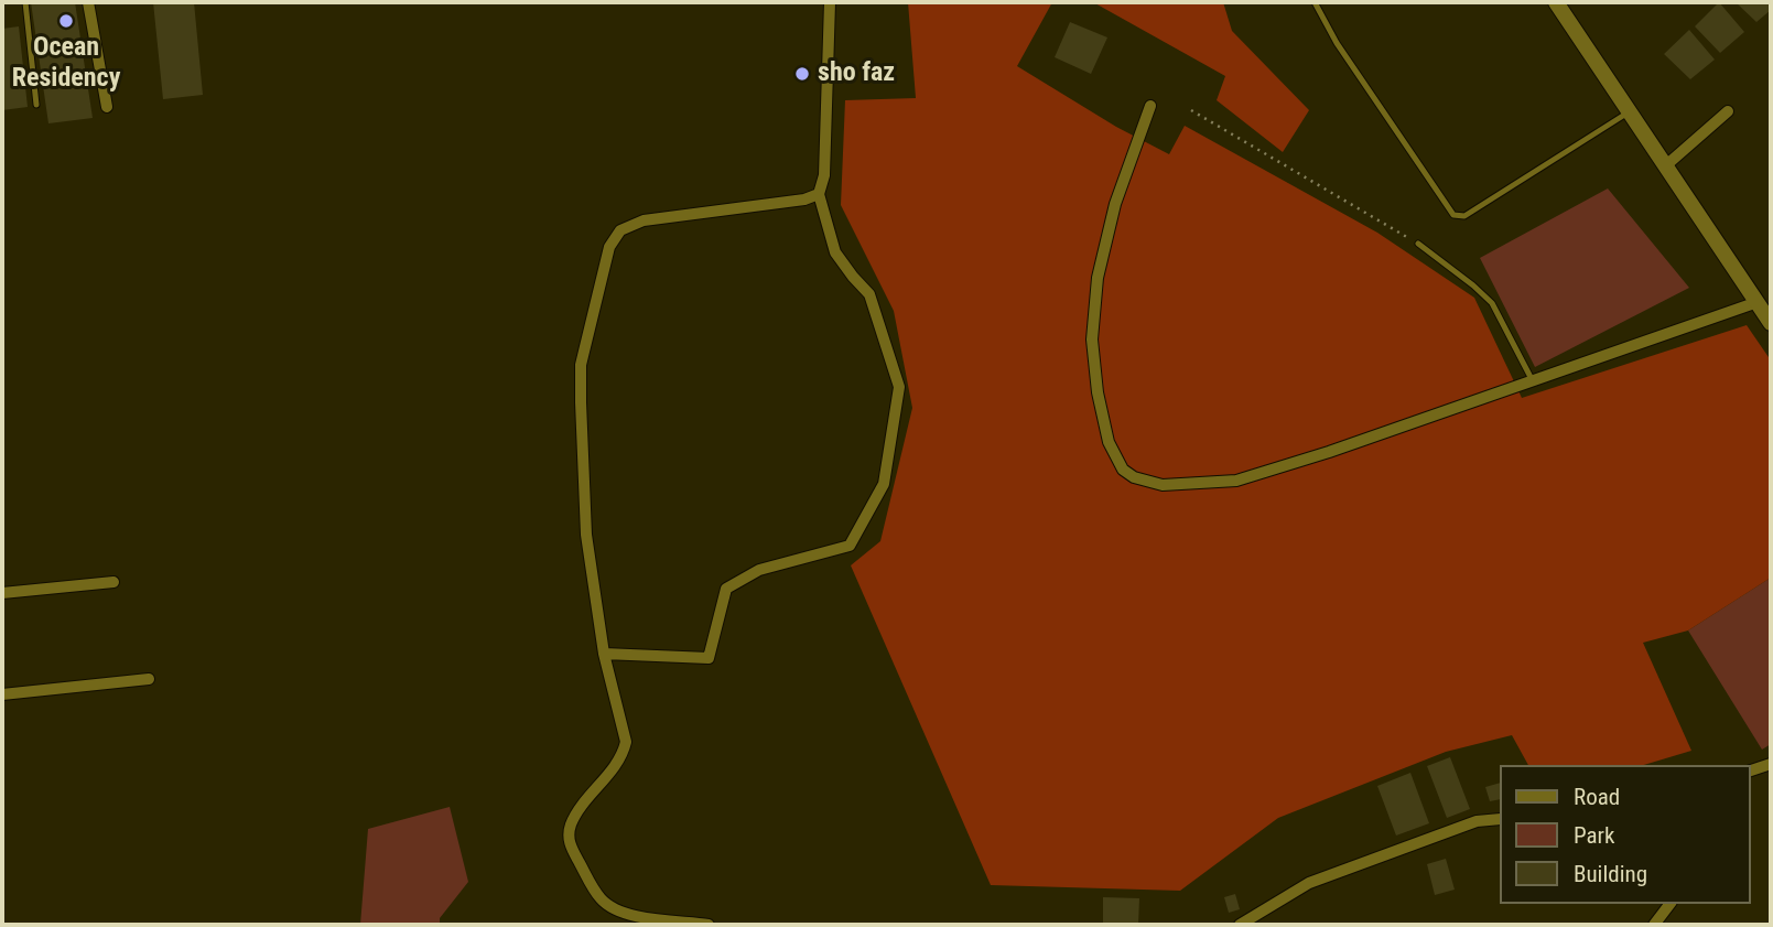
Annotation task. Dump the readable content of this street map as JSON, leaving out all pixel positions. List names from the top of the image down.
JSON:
{
  "places": ["Ocean Residency", "sho faz"],
  "legend": ["Road", "Park", "Building"]
}
